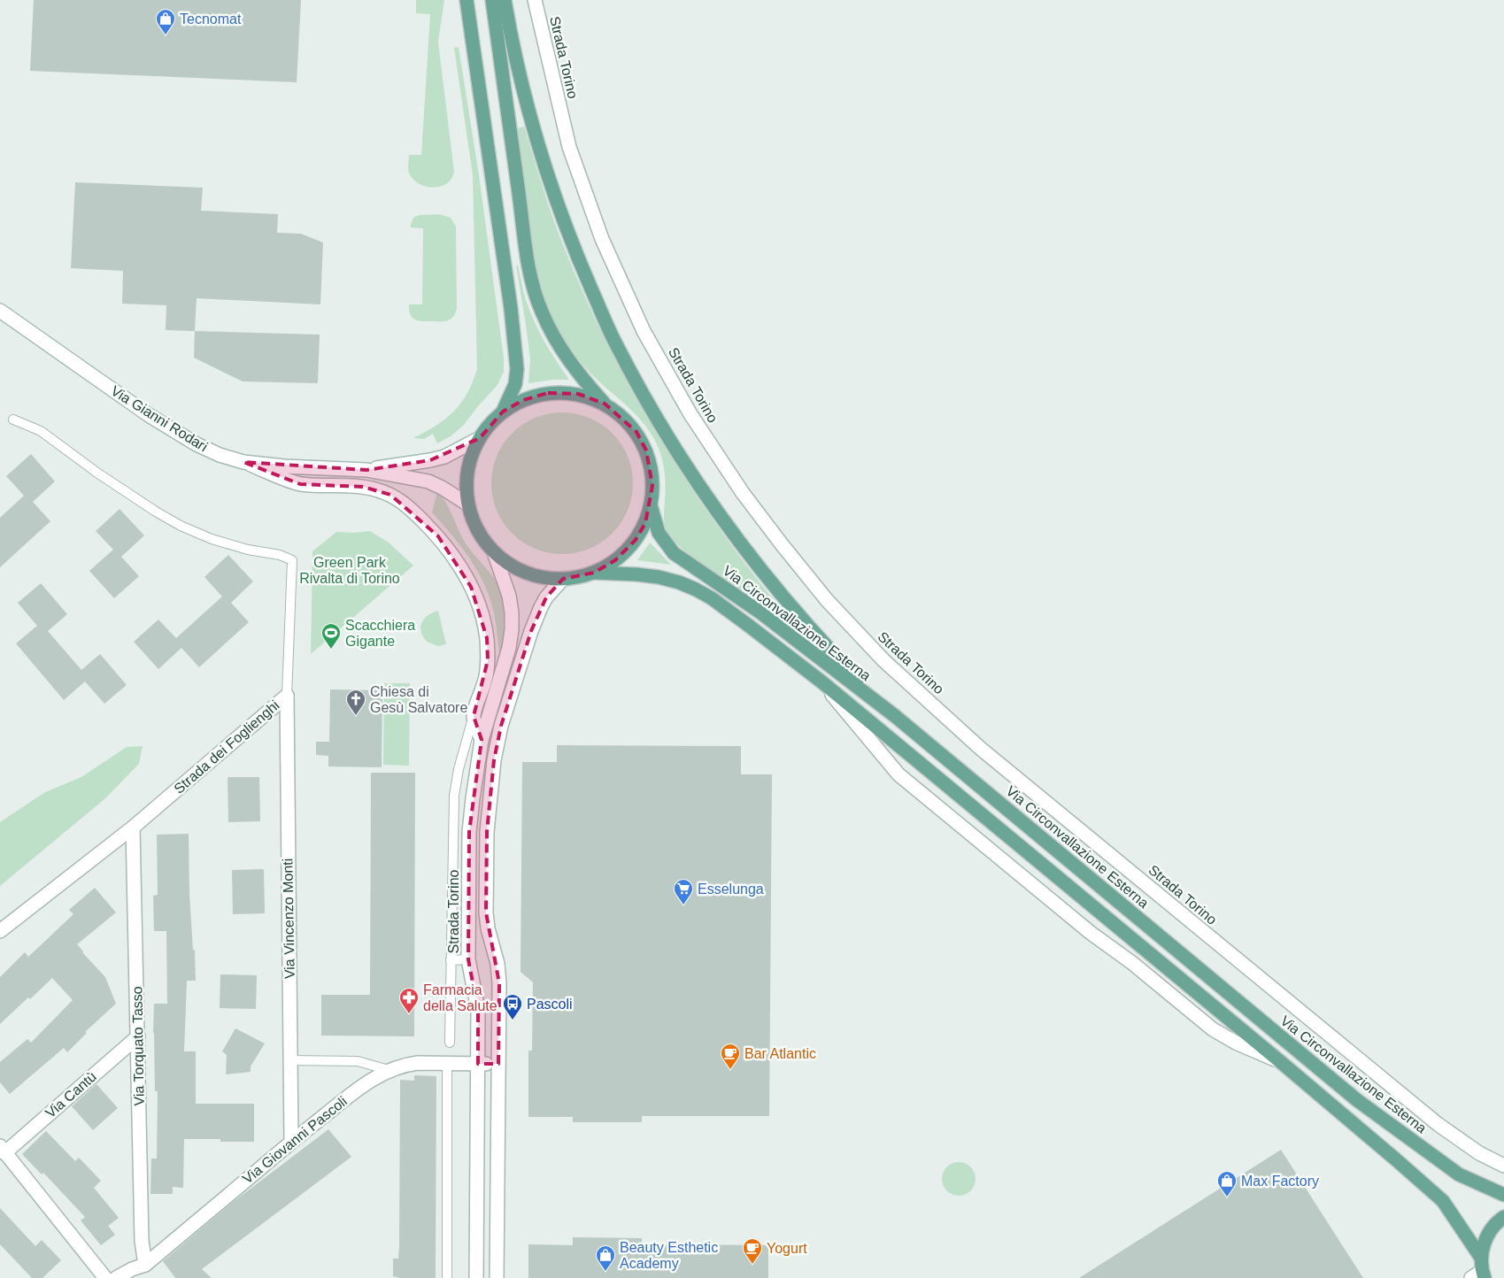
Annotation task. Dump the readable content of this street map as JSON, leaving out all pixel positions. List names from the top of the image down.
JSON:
{
  "streets": {
    "main road": ["Via Circonvallazione Esterna"],
    "street": [
      "Strada Torino",
      "Via Gianni Rodari",
      "Strada dei Foglienghi",
      "Via Vincenzo Monti",
      "Via Torquato Tasso",
      "Via Cantù",
      "Via Giovanni Pascoli"
    ]
  },
  "crossings": [
    ["Strada Torino", "Via Giovanni Pascoli"],
    ["Strada dei Foglienghi", "Via Vincenzo Monti"],
    ["Strada dei Foglienghi", "Via Torquato Tasso"],
    ["Via Vincenzo Monti", "Via Giovanni Pascoli"],
    ["Via Torquato Tasso", "Via Cantù"],
    ["Via Torquato Tasso", "Via Giovanni Pascoli"]
  ],
  "parks": ["Green Park Rivalta di Torino"],
  "places": {
    "shop": ["Tecnomat", "Max Factory", "Beauty Esthetic Academy"],
    "sports": ["Scacchiera Gigante"],
    "church": ["Chiesa di Gesù Salvatore"],
    "supermarket": ["Esselunga"],
    "pharmacy": ["Farmacia della Salute"],
    "bus stop": ["Pascoli"],
    "cafe": ["Bar Atlantic", "Yogurt"]
  }
}
